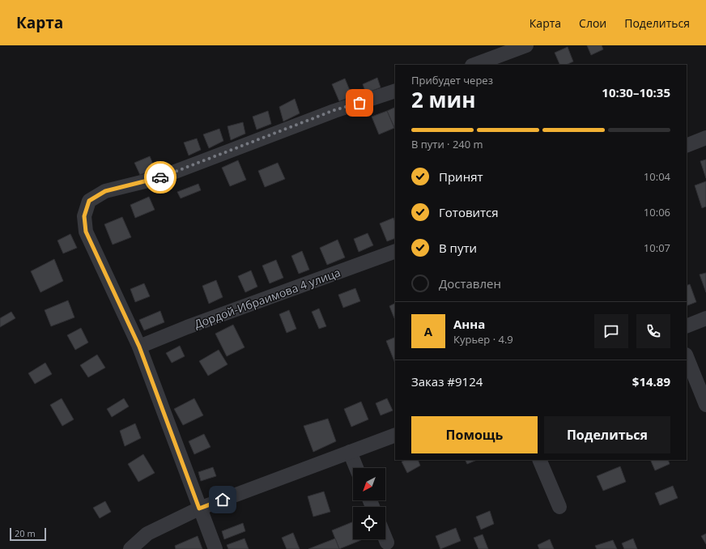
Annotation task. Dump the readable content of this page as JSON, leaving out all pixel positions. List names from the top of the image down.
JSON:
{
  "streets": {
    "street": ["Дордой-Ибраимова 4 улица"]
  },
  "scale_bar": "20 m",
  "north": "bottom left",
  "page": {
    "header": "Карта",
    "nav": ["Карта", "Слои", "Поделиться"],
    "heading": ["2 мин", "Прибудет через", "10:30–10:35"],
    "panel": [
      "Анна",
      "Курьер · 4.9",
      "Заказ #9124",
      "$14.89"
    ],
    "bar": "В пути · 240 m",
    "list": [
      ["Принят", "10:04"],
      ["Готовится", "10:06"],
      ["В пути", "10:07"],
      "Доставлен"
    ],
    "round": "А",
    "buttons": ["Помощь", "Поделиться"],
    "scale": "20 m"
  }
}
